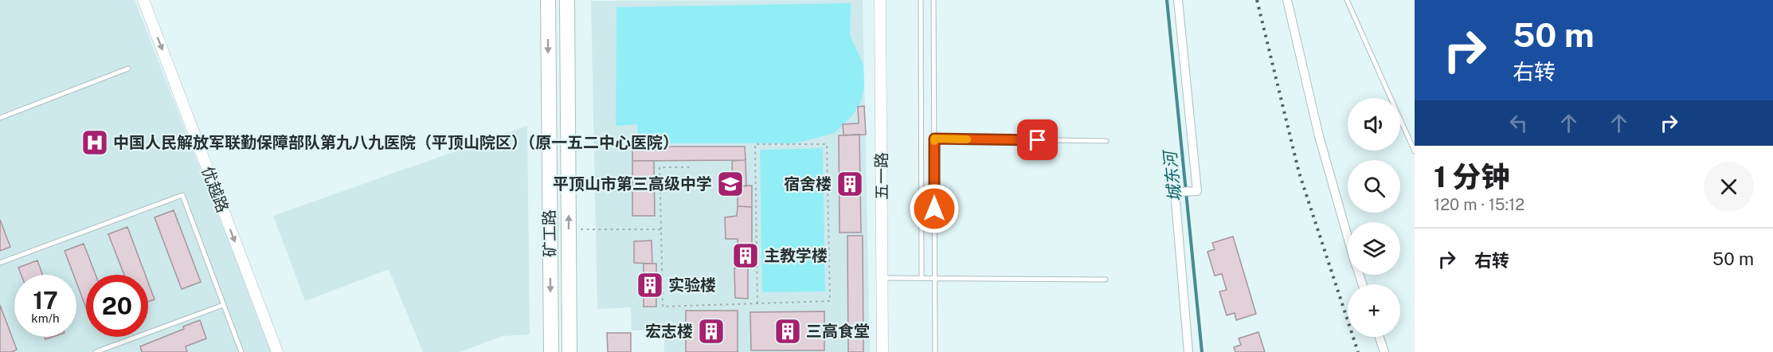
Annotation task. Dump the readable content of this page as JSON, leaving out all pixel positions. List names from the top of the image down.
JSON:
{
  "streets": {
    "main road": ["矿工路"],
    "street": ["五一路", "优越路"]
  },
  "one_way": ["优越路"],
  "water": ["城东河"],
  "places": {
    "hospital": ["中国人民解放军联勤保障部队第九八九医院（平顶山院区）（原一五二中心医院）"],
    "school or university": ["平顶山市第三高级中学"],
    "building": [
      "宿舍楼",
      "主教学楼",
      "实验楼",
      "宏志楼",
      "三高食堂"
    ]
  },
  "page": {
    "turn": ["50 m", "右转"],
    "map_buttons": "+",
    "heading": ["1 分钟", "120 m · 15:12"],
    "list": [
      {
        "name": "右转",
        "value": "50 m"
      }
    ],
    "speed": "17 km/h",
    "limit": "20"
  }
}
